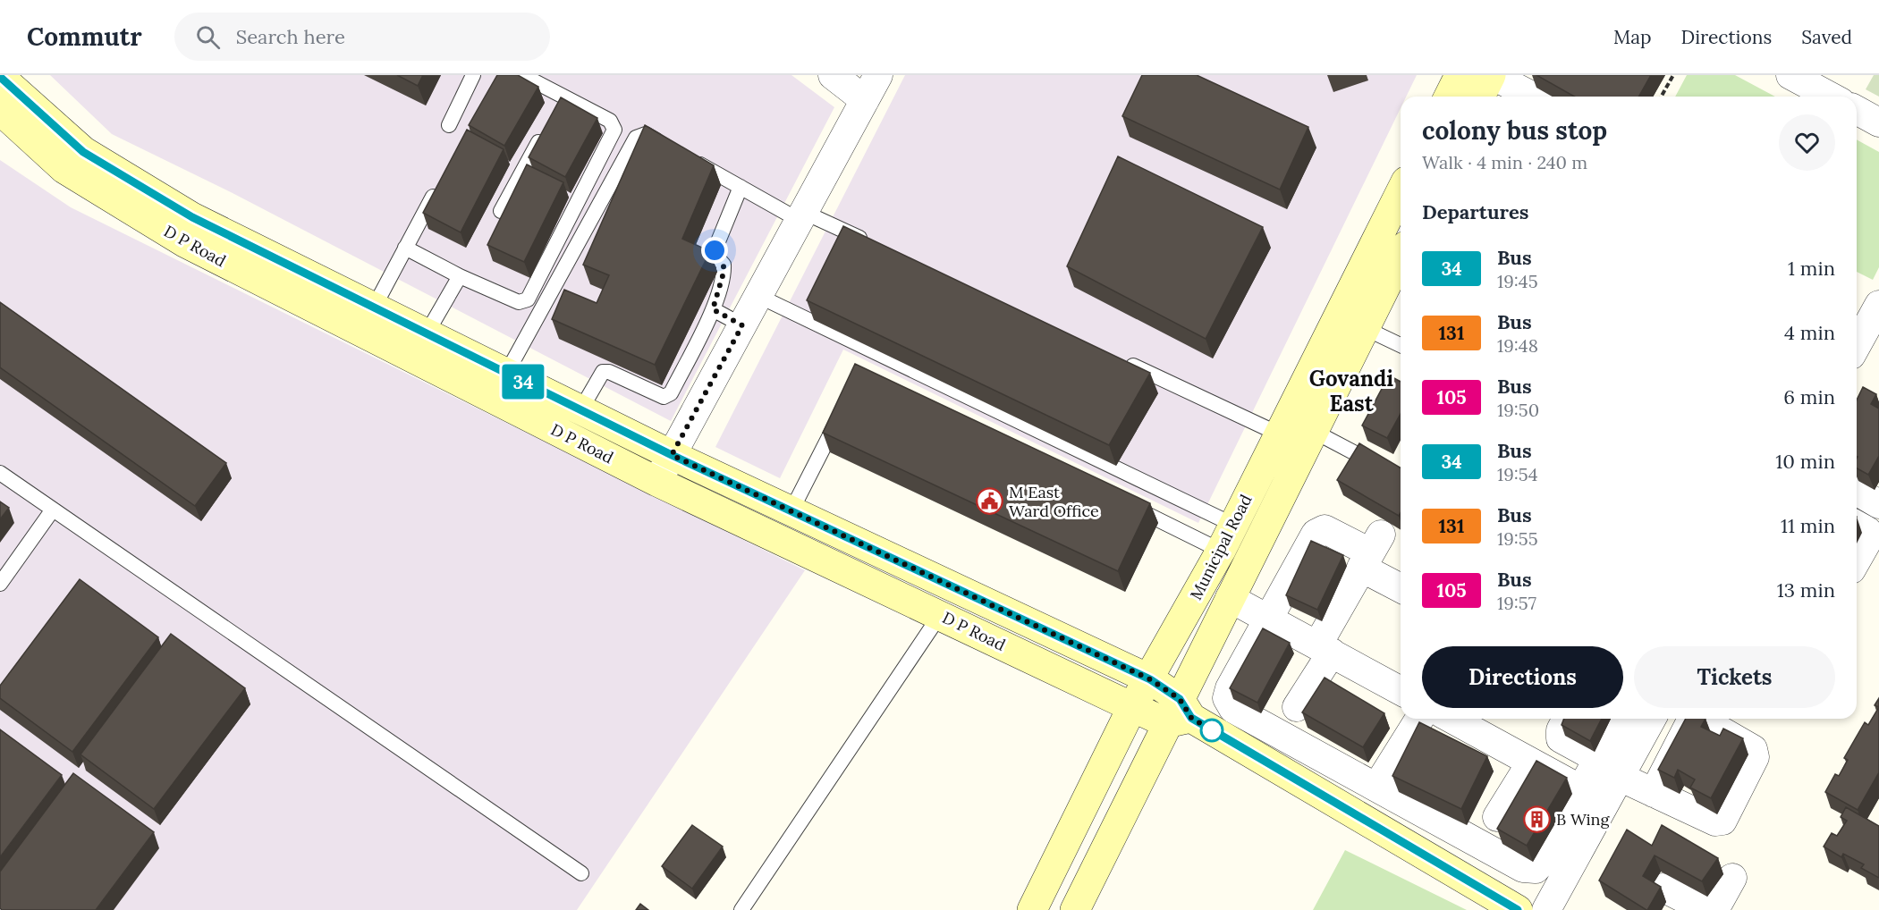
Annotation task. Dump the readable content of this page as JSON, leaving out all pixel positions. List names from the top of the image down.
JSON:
{
  "streets": {
    "street": ["D P Road", "Municipal Road"]
  },
  "crossings": [
    ["D P Road", "Municipal Road"]
  ],
  "districts": ["Govandi East"],
  "places": {
    "public building": ["M East Ward Office"],
    "building": ["B Wing"]
  },
  "lines": ["bus line 34"],
  "page": {
    "header": "Commutr",
    "search": "Search here",
    "nav": ["Map", "Directions", "Saved"],
    "on_map": "34",
    "heading": [
      ["colony bus stop", "Walk · 4 min · 240 m"],
      "Departures"
    ],
    "list": [
      {
        "mark": "34",
        "name": "Bus",
        "note": "19:45",
        "value": "1 min"
      },
      {
        "mark": "131",
        "name": "Bus",
        "note": "19:48",
        "value": "4 min"
      },
      {
        "mark": "105",
        "name": "Bus",
        "note": "19:50",
        "value": "6 min"
      },
      {
        "mark": "34",
        "name": "Bus",
        "note": "19:54",
        "value": "10 min"
      },
      {
        "mark": "131",
        "name": "Bus",
        "note": "19:55",
        "value": "11 min"
      },
      {
        "mark": "105",
        "name": "Bus",
        "note": "19:57",
        "value": "13 min"
      }
    ],
    "buttons": ["Directions", "Tickets"]
  }
}
